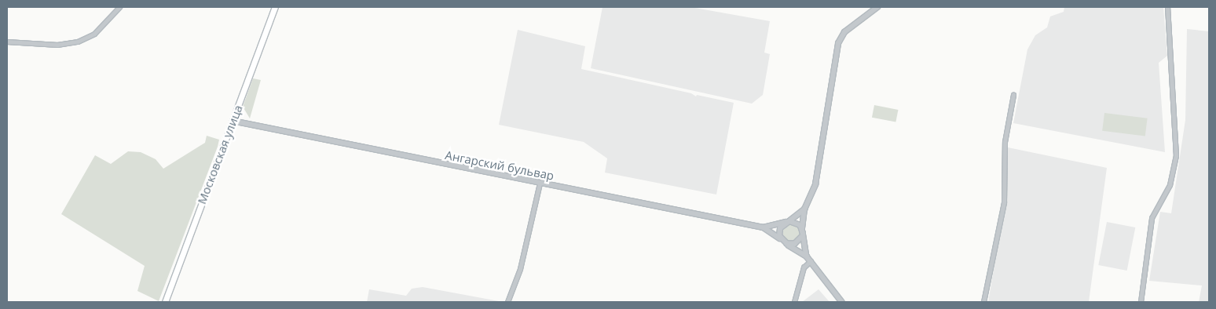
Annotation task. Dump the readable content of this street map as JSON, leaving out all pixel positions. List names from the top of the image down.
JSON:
{
  "streets": {
    "main road": ["Московская улица"],
    "street": ["Ангарский бульвар"]
  },
  "crossings": [
    ["Московская улица", "Ангарский бульвар"]
  ]
}
